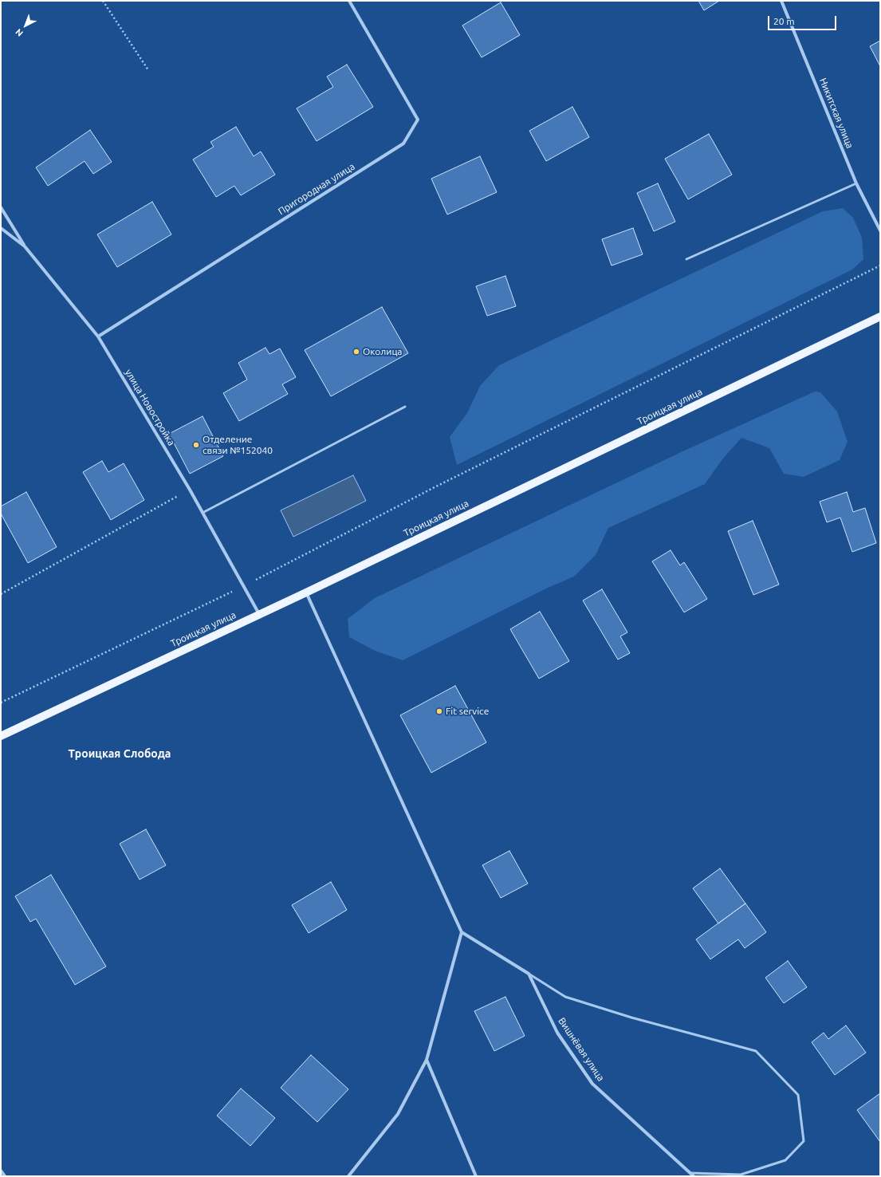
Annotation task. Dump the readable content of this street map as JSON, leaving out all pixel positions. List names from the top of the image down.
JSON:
{
  "streets": {
    "main road": ["Троицкая улица"],
    "street": [
      "Никитская улица",
      "Пригородная улица",
      "улица Новостройка",
      "Вишнёвая улица"
    ]
  },
  "crossings": [
    ["Пригородная улица", "улица Новостройка"],
    ["Троицкая улица", "улица Новостройка"]
  ],
  "districts": ["Троицкая Слобода"],
  "places": ["Околица", "Отделение связи №152040", "Fit service"],
  "scale_bar": "20 m",
  "north": "bottom left"
}
